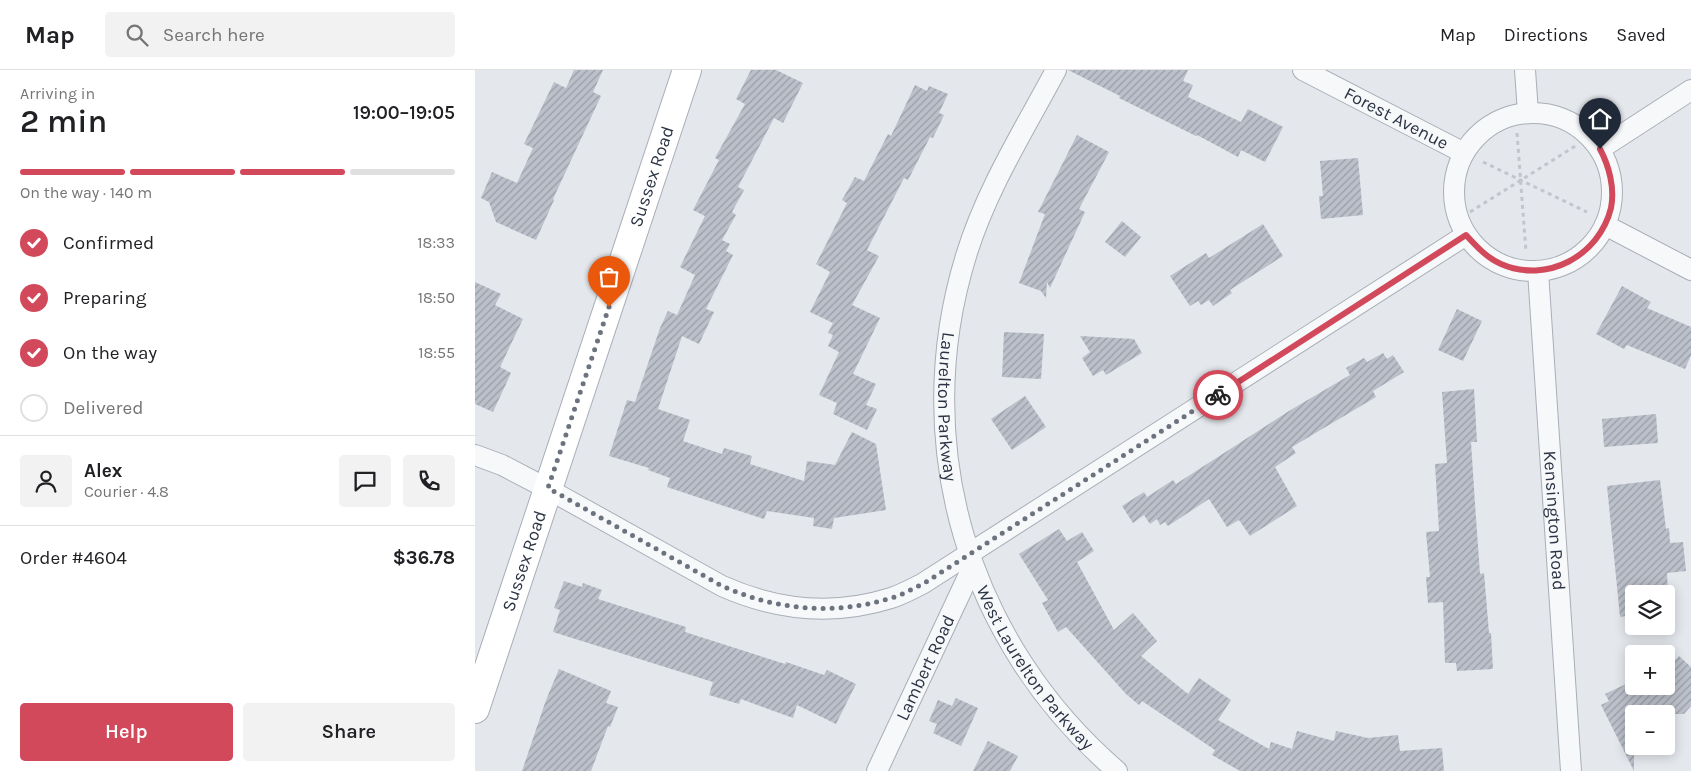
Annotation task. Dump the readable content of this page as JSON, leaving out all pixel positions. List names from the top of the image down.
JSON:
{
  "streets": {
    "street": [
      "Forest Avenue",
      "Sussex Road",
      "Laurelton Parkway",
      "Kensington Road",
      "West Laurelton Parkway",
      "Lambert Road"
    ]
  },
  "crossings": [
    ["Laurelton Parkway", "West Laurelton Parkway"],
    ["Laurelton Parkway", "Lambert Road"],
    ["West Laurelton Parkway", "Lambert Road"]
  ],
  "page": {
    "header": "Map",
    "search": "Search here",
    "nav": ["Map", "Directions", "Saved"],
    "heading": ["2 min", "Arriving in", "19:00–19:05"],
    "panel": [
      "Alex",
      "Courier · 4.8",
      "Order #4604",
      "$36.78"
    ],
    "bar": "On the way · 140 m",
    "list": [
      ["Confirmed", "18:33"],
      ["Preparing", "18:50"],
      ["On the way", "18:55"],
      "Delivered"
    ],
    "map_buttons": ["+", "−"],
    "buttons": ["Help", "Share"]
  }
}
